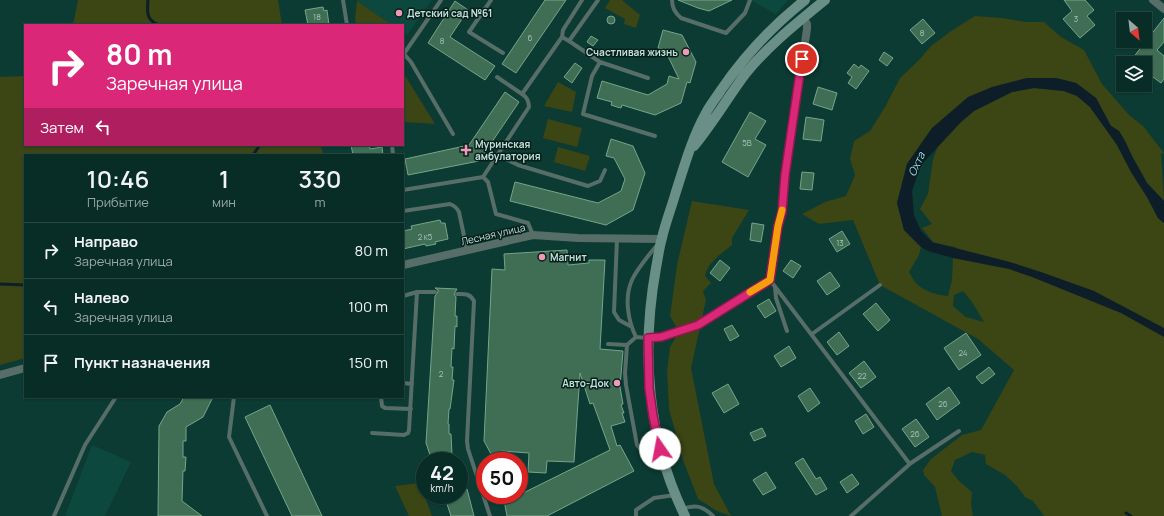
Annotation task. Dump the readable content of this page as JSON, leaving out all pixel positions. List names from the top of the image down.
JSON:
{
  "streets": {
    "street": ["Лесная улица"]
  },
  "water": ["Охта"],
  "places": {
    "other": [
      "Детский сад №61",
      "Счастливая жизнь",
      "Магнит",
      "Авто-Док"
    ],
    "health": ["Муринская амбулатория"]
  },
  "house_numbers": [
    "18",
    "3",
    "8",
    "6",
    "8",
    "5В",
    "2 к5",
    "13",
    "24",
    "2",
    "22",
    "26",
    "26"
  ],
  "north": "bottom right",
  "page": {
    "turn": ["80 m", "Заречная улица"],
    "then": "Затем",
    "eta": [
      "10:46",
      "Прибытие",
      "1",
      "мин",
      "330",
      "m"
    ],
    "list": [
      {
        "name": "Направо",
        "note": "Заречная улица",
        "value": "80 m"
      },
      {
        "name": "Налево",
        "note": "Заречная улица",
        "value": "100 m"
      },
      {
        "name": "Пункт назначения",
        "value": "150 m"
      }
    ],
    "speed": "42 km/h",
    "limit": "50"
  }
}
